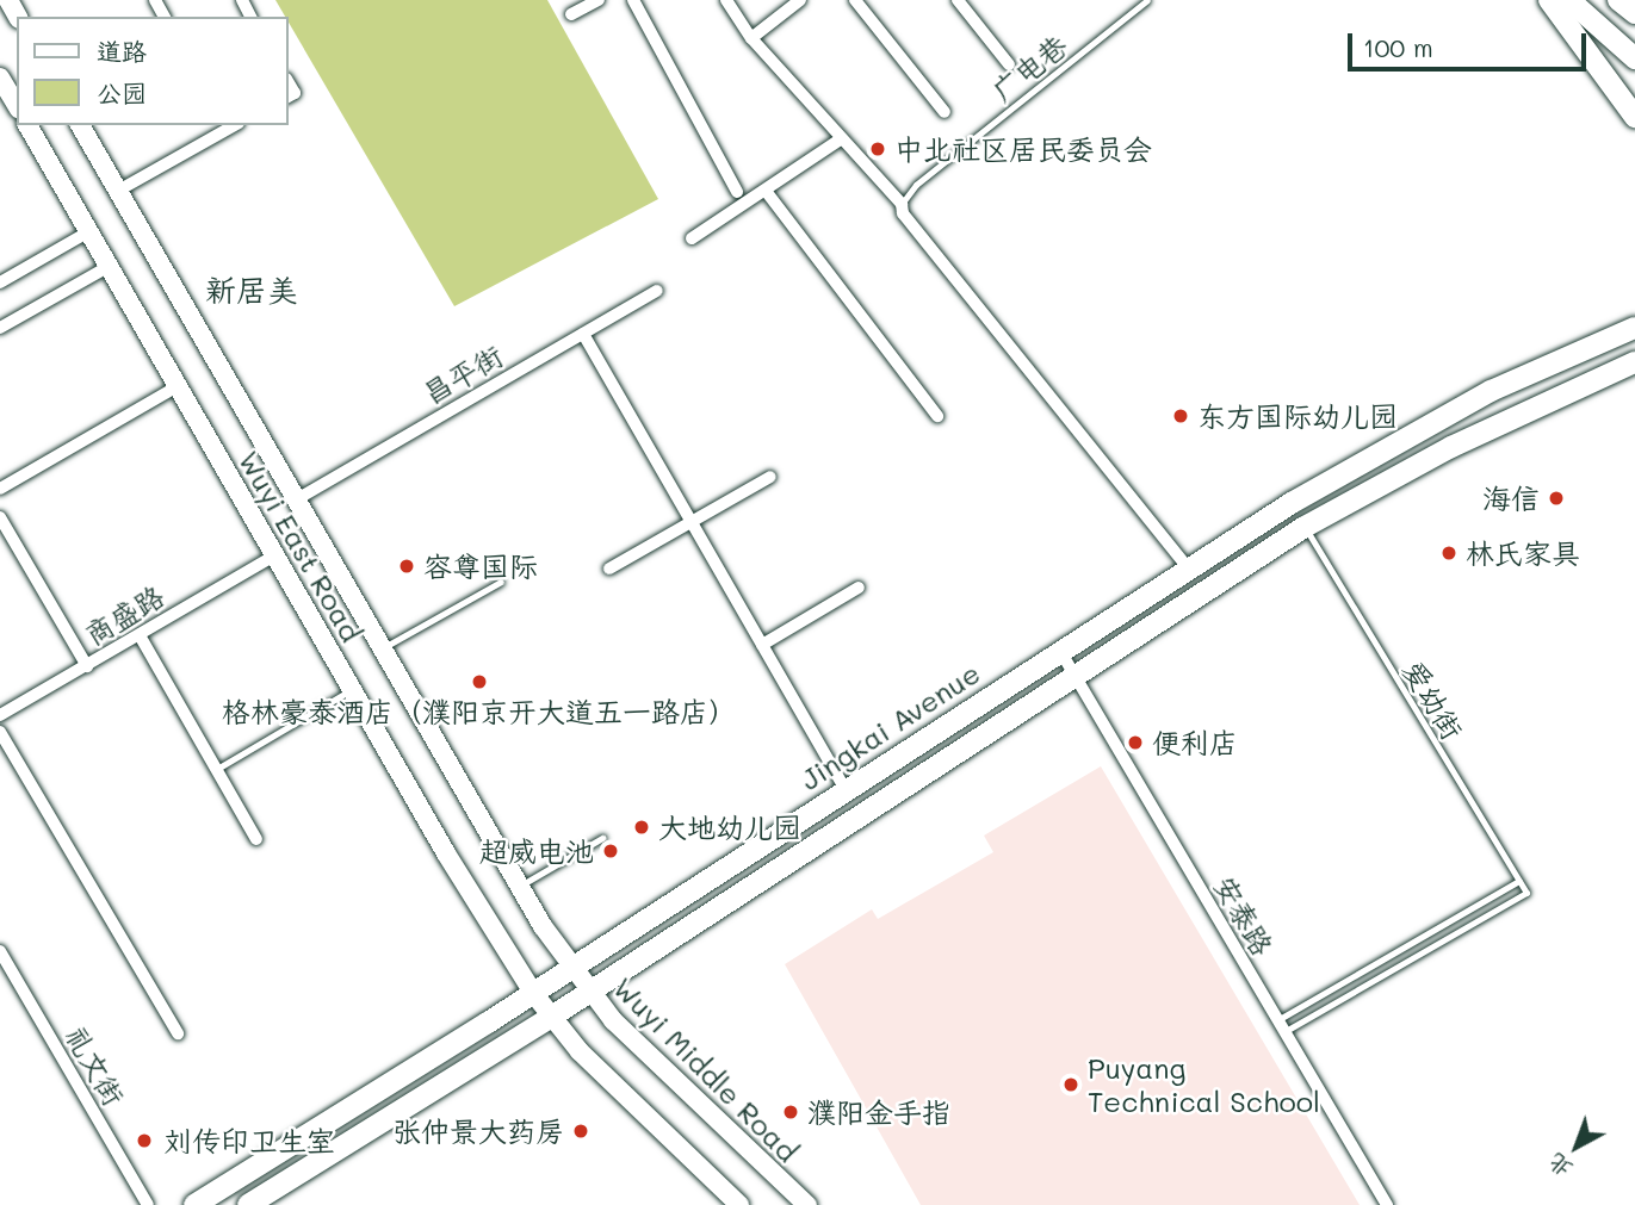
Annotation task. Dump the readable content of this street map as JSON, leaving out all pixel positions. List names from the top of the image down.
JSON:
{
  "streets": {
    "main road": ["Jingkai Avenue"],
    "street": [
      "昌平街",
      "Wuyi East Road",
      "商盛路",
      "安泰路",
      "礼文街",
      "Wuyi Middle Road"
    ],
    "lane": ["广电巷", "爱幼街"]
  },
  "crossings": [
    ["昌平街", "Wuyi East Road"],
    ["Wuyi East Road", "商盛路"],
    ["Wuyi East Road", "Jingkai Avenue"],
    ["Wuyi East Road", "Wuyi Middle Road"],
    ["爱幼街", "Jingkai Avenue"],
    ["爱幼街", "安泰路"],
    ["Jingkai Avenue", "安泰路"],
    ["Jingkai Avenue", "Wuyi Middle Road"]
  ],
  "districts": ["新居美"],
  "places": [
    "中北社区居民委员会",
    "东方国际幼儿园",
    "海信",
    "林氏家具",
    "容尊国际",
    "格林豪泰酒店（濮阳京开大道五一路店）",
    "便利店",
    "大地幼儿园",
    "超威电池",
    "Puyang Technical School",
    "濮阳金手指",
    "张仲景大药房",
    "刘传印卫生室"
  ],
  "legend": ["道路", "公园"],
  "scale_bar": "100 m",
  "north": "bottom left"
}
